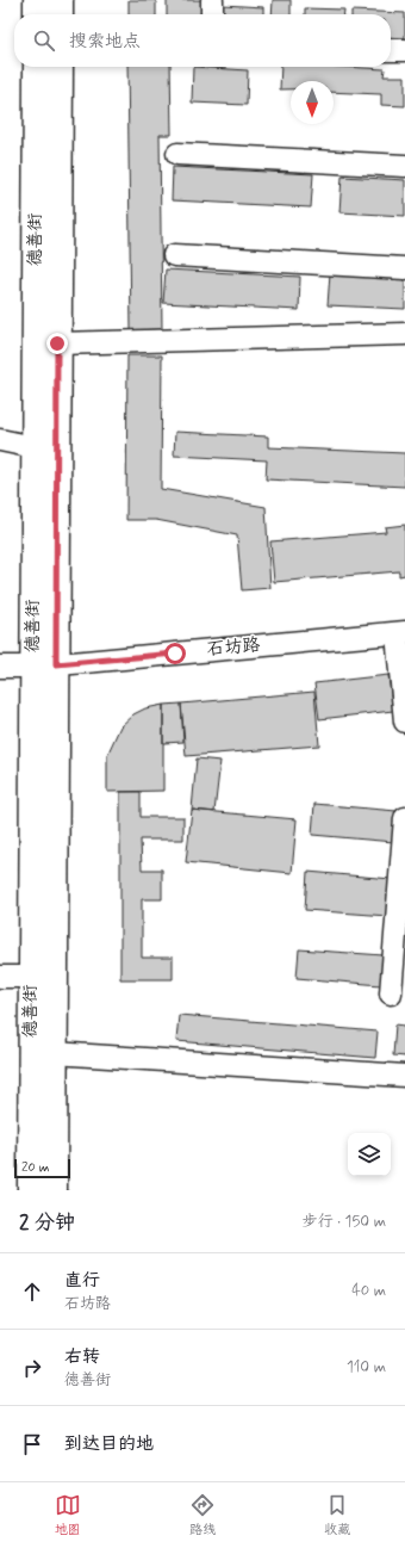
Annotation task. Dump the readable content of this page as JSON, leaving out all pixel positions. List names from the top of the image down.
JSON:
{
  "streets": {
    "main road": ["德善街"],
    "street": ["石坊路"]
  },
  "crossings": [
    ["德善街", "石坊路"]
  ],
  "scale_bar": "20 m",
  "north": "bottom",
  "page": {
    "search": "搜索地点",
    "scale": "20 m",
    "heading": ["2 分钟", "步行 · 150 m"],
    "list": [
      ["直行", "石坊路", "40 m"],
      ["右转", "德善街", "110 m"],
      "到达目的地"
    ],
    "nav": ["地图", "路线", "收藏"]
  }
}
